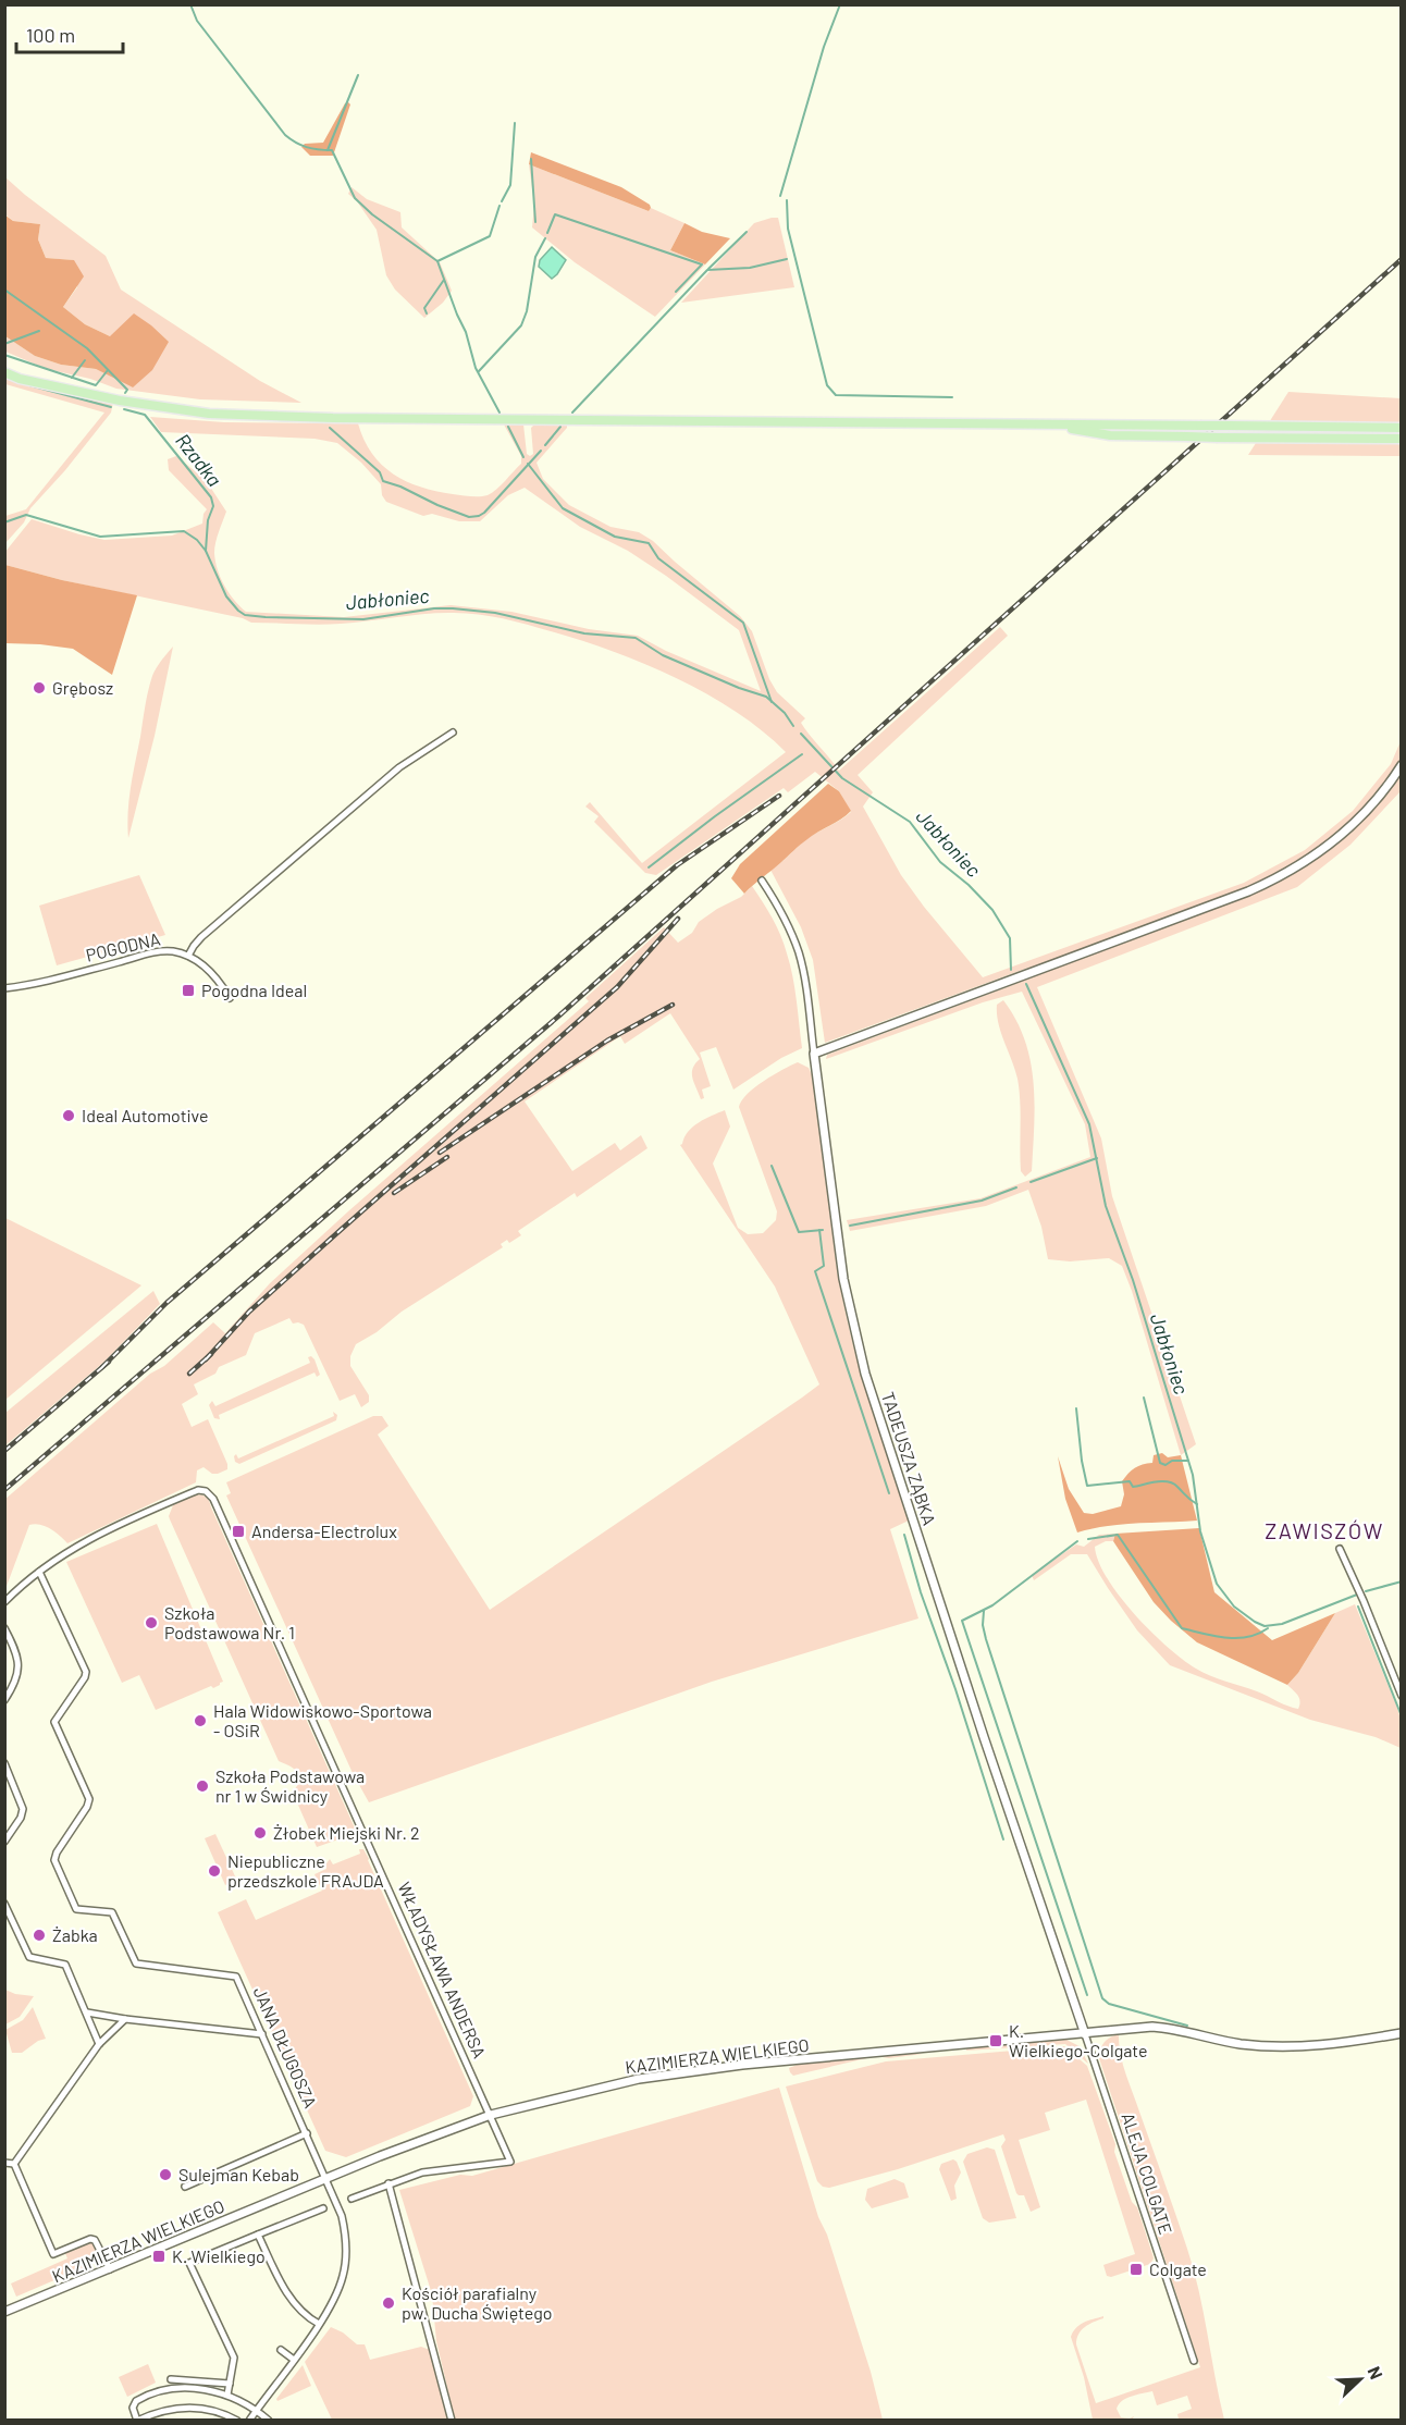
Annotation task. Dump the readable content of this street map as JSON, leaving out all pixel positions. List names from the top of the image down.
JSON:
{
  "streets": {
    "street": [
      "POGODNA",
      "TADEUSZA ZĄBKA",
      "WŁADYSŁAWA ANDERSA",
      "JANA DŁUGOSZA",
      "KAZIMIERZA WIELKIEGO",
      "ALEJA COLGATE"
    ]
  },
  "crossings": [
    ["TADEUSZA ZĄBKA", "KAZIMIERZA WIELKIEGO"],
    ["TADEUSZA ZĄBKA", "ALEJA COLGATE"],
    ["WŁADYSŁAWA ANDERSA", "JANA DŁUGOSZA"],
    ["WŁADYSŁAWA ANDERSA", "KAZIMIERZA WIELKIEGO"],
    ["JANA DŁUGOSZA", "KAZIMIERZA WIELKIEGO"],
    ["KAZIMIERZA WIELKIEGO", "ALEJA COLGATE"]
  ],
  "districts": ["ZAWISZÓW"],
  "water": ["Rzadka", "Jabłoniec"],
  "places": {
    "other": [
      "Grębosz",
      "Ideal Automotive",
      "Szkoła Podstawowa Nr. 1",
      "Hala Widowiskowo-Sportowa - OSiR",
      "Szkoła Podstawowa nr 1 w Świdnicy",
      "Żłobek Miejski Nr. 2",
      "Niepubliczne przedszkole FRAJDA",
      "Żabka",
      "Sulejman Kebab",
      "Kościół parafialny pw. Ducha Świętego"
    ],
    "transit": [
      "Pogodna Ideal",
      "Andersa-Electrolux",
      "K. Wielkiego-Colgate",
      "K. Wielkiego",
      "Colgate"
    ]
  },
  "scale_bar": "100 m",
  "north": "top right"
}
